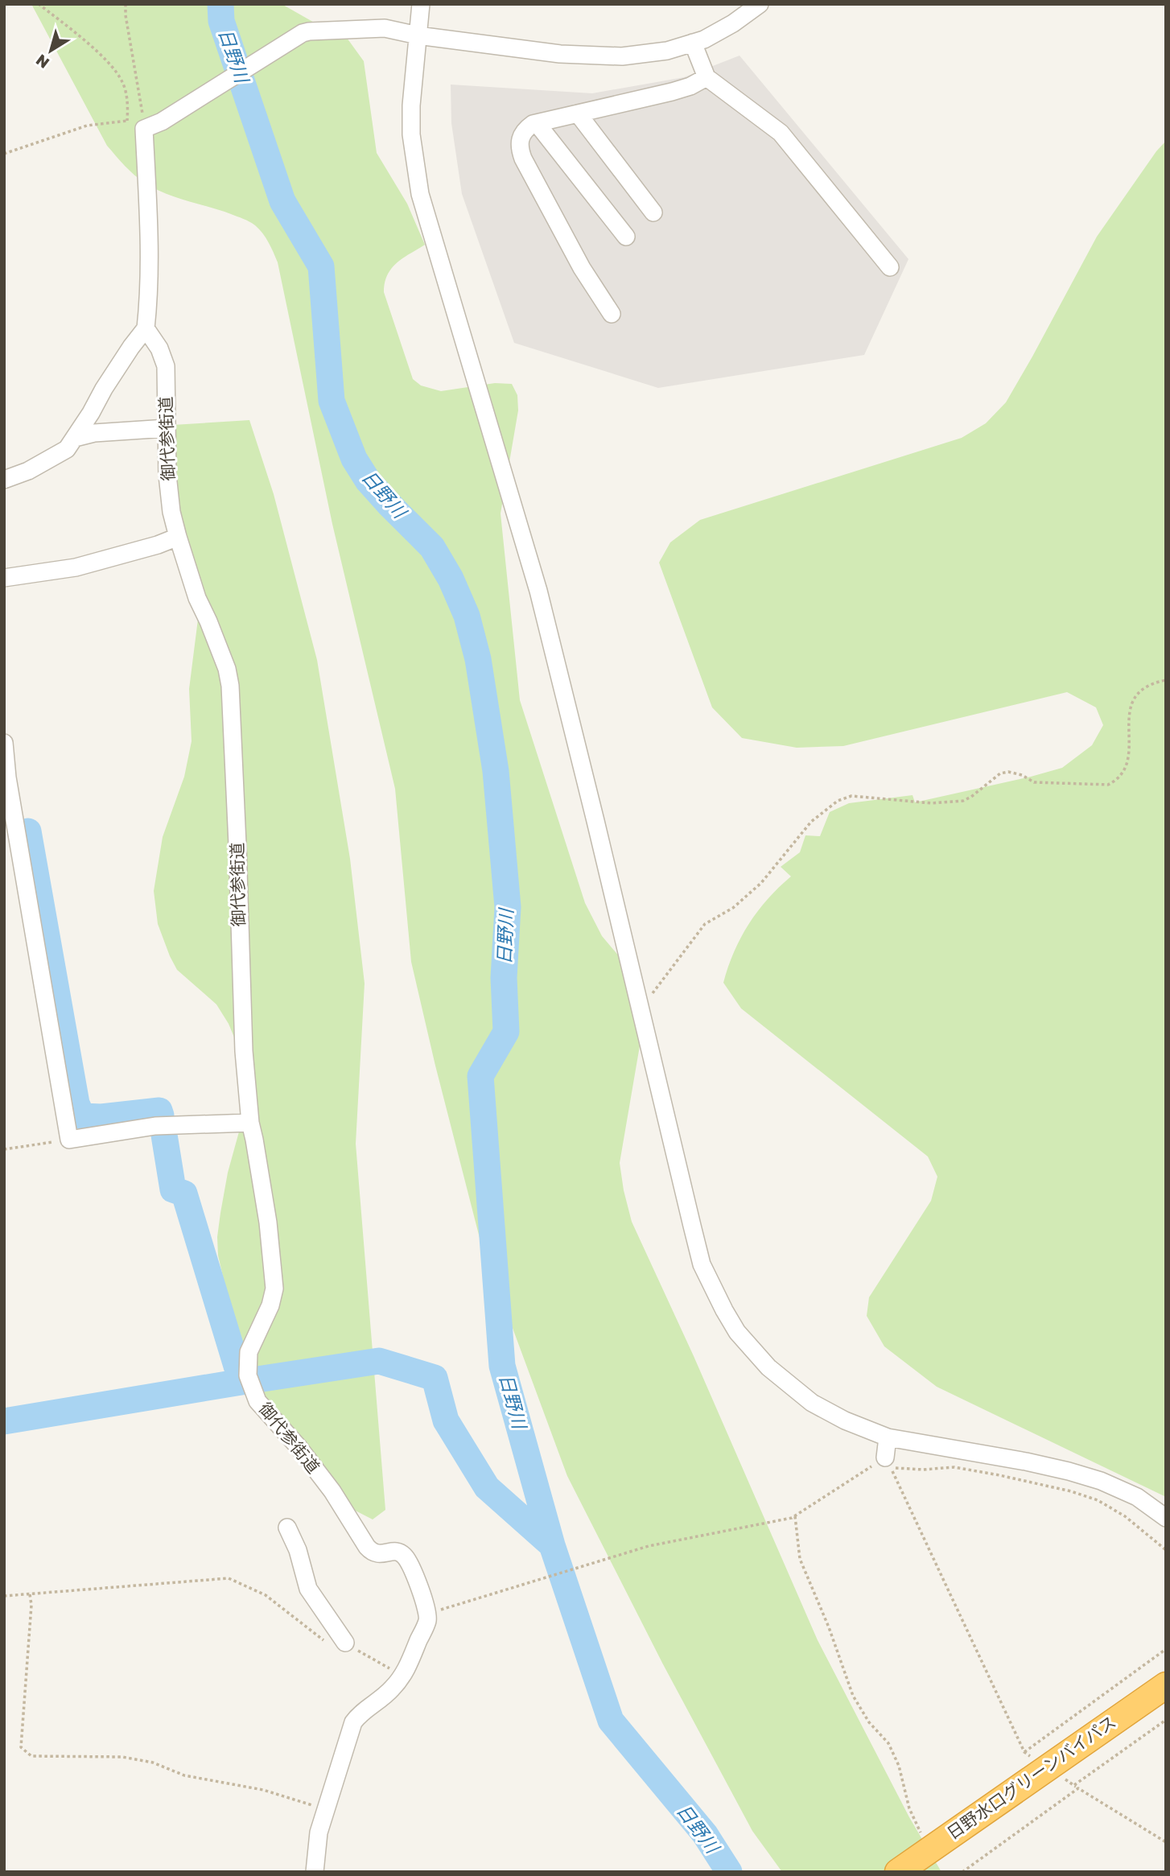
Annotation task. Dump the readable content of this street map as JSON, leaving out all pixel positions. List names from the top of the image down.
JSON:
{
  "streets": {
    "highway": ["日野水口グリーンバイパス"],
    "street": ["御代参街道"]
  },
  "water": ["日野川"],
  "north": "bottom left"
}
